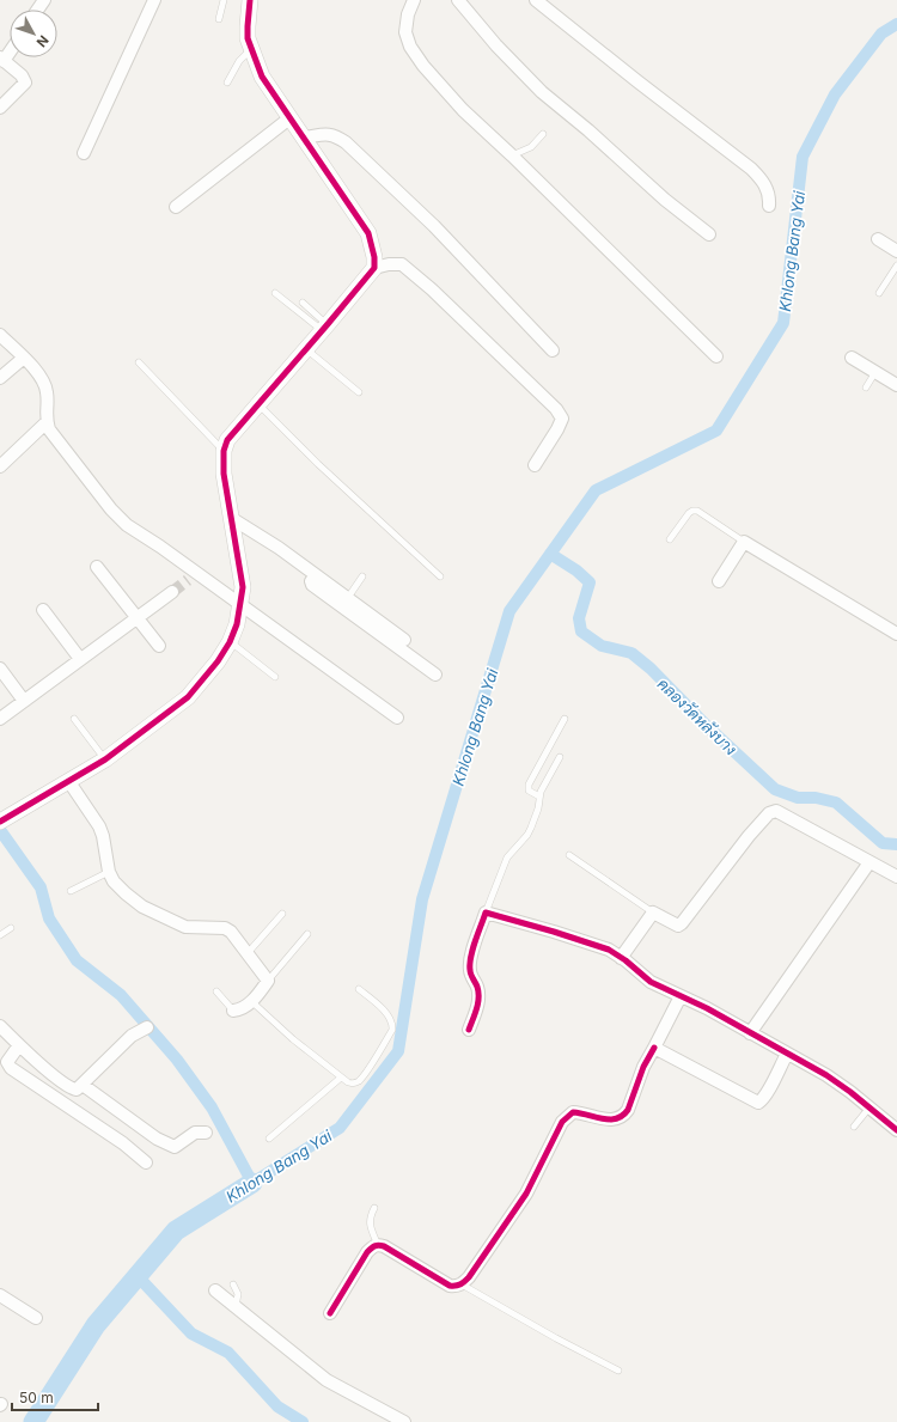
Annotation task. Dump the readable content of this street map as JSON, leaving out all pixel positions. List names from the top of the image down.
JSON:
{
  "water": ["Khlong Bang Yai", "คลองวัดหลังบาง"],
  "scale_bar": "50 m",
  "north": "bottom right"
}
